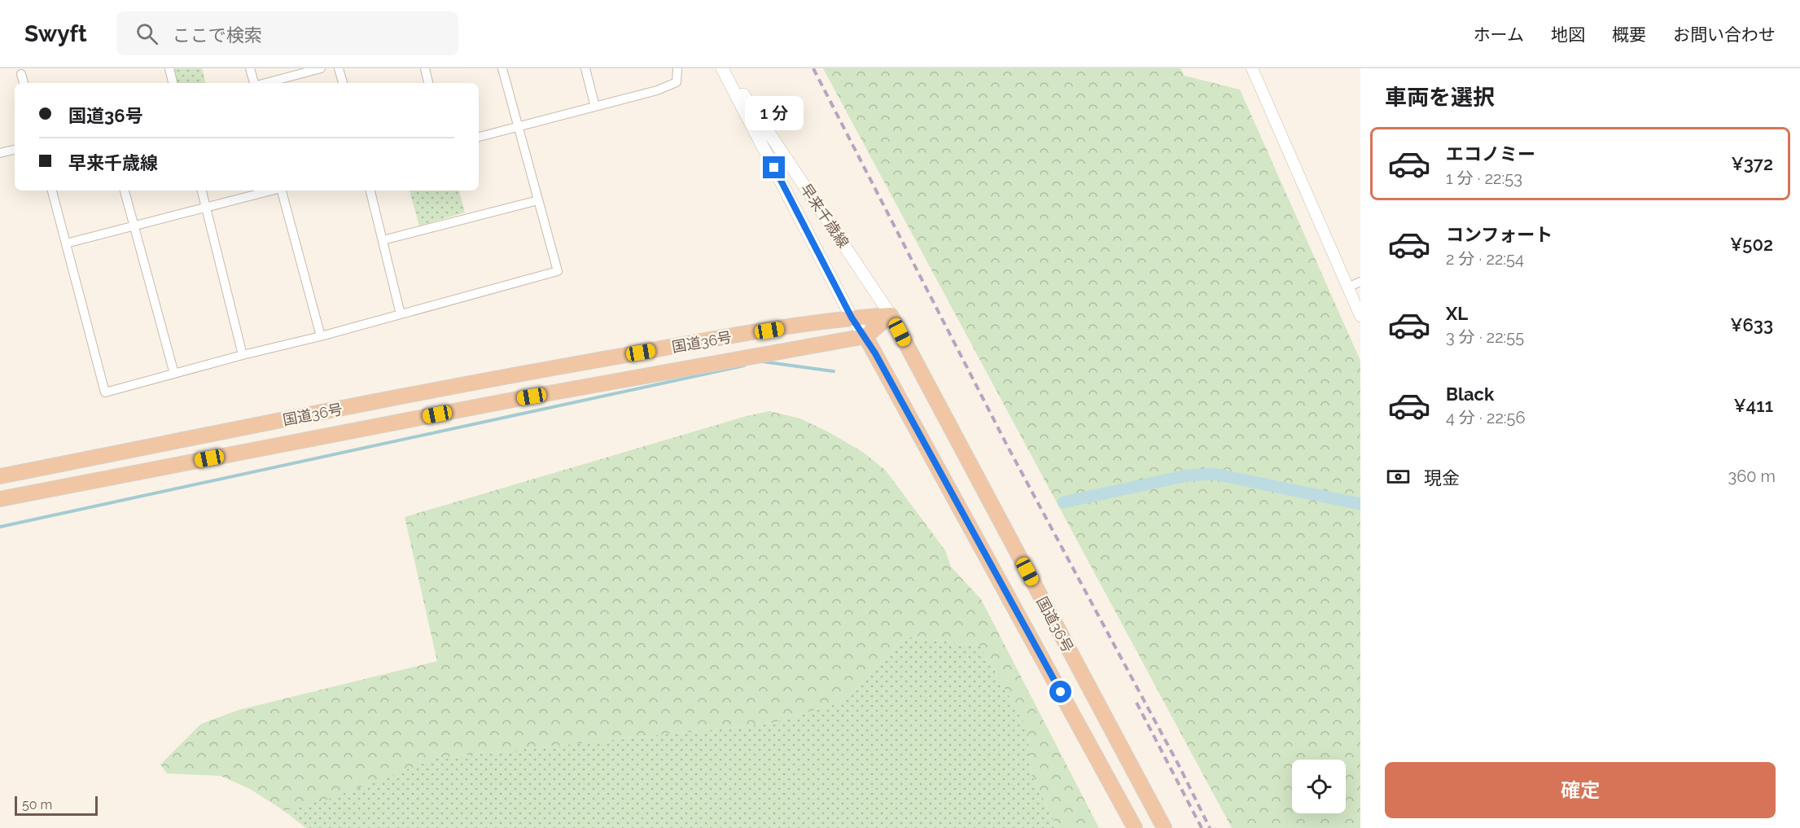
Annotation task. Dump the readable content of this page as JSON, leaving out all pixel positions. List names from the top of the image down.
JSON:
{
  "streets": {
    "highway": ["国道36号"],
    "main road": ["早来千歳線"]
  },
  "crossings": [
    ["早来千歳線", "国道36号"]
  ],
  "scale_bar": "50 m",
  "page": {
    "header": "Swyft",
    "search": "ここで検索",
    "nav": [
      "ホーム",
      "地図",
      "概要",
      "お問い合わせ"
    ],
    "heading": "車両を選択",
    "banner": ["国道36号", "早来千歳線"],
    "bubble": "1 分",
    "list": [
      {
        "name": "エコノミー",
        "note": "1 分 · 22:53",
        "value": "¥372"
      },
      {
        "name": "コンフォート",
        "note": "2 分 · 22:54",
        "value": "¥502"
      },
      {
        "name": "XL",
        "note": "3 分 · 22:55",
        "value": "¥633"
      },
      {
        "name": "Black",
        "note": "4 分 · 22:56",
        "value": "¥411"
      }
    ],
    "pay": ["現金", "360 m"],
    "buttons": "確定",
    "scale": "50 m"
  }
}
